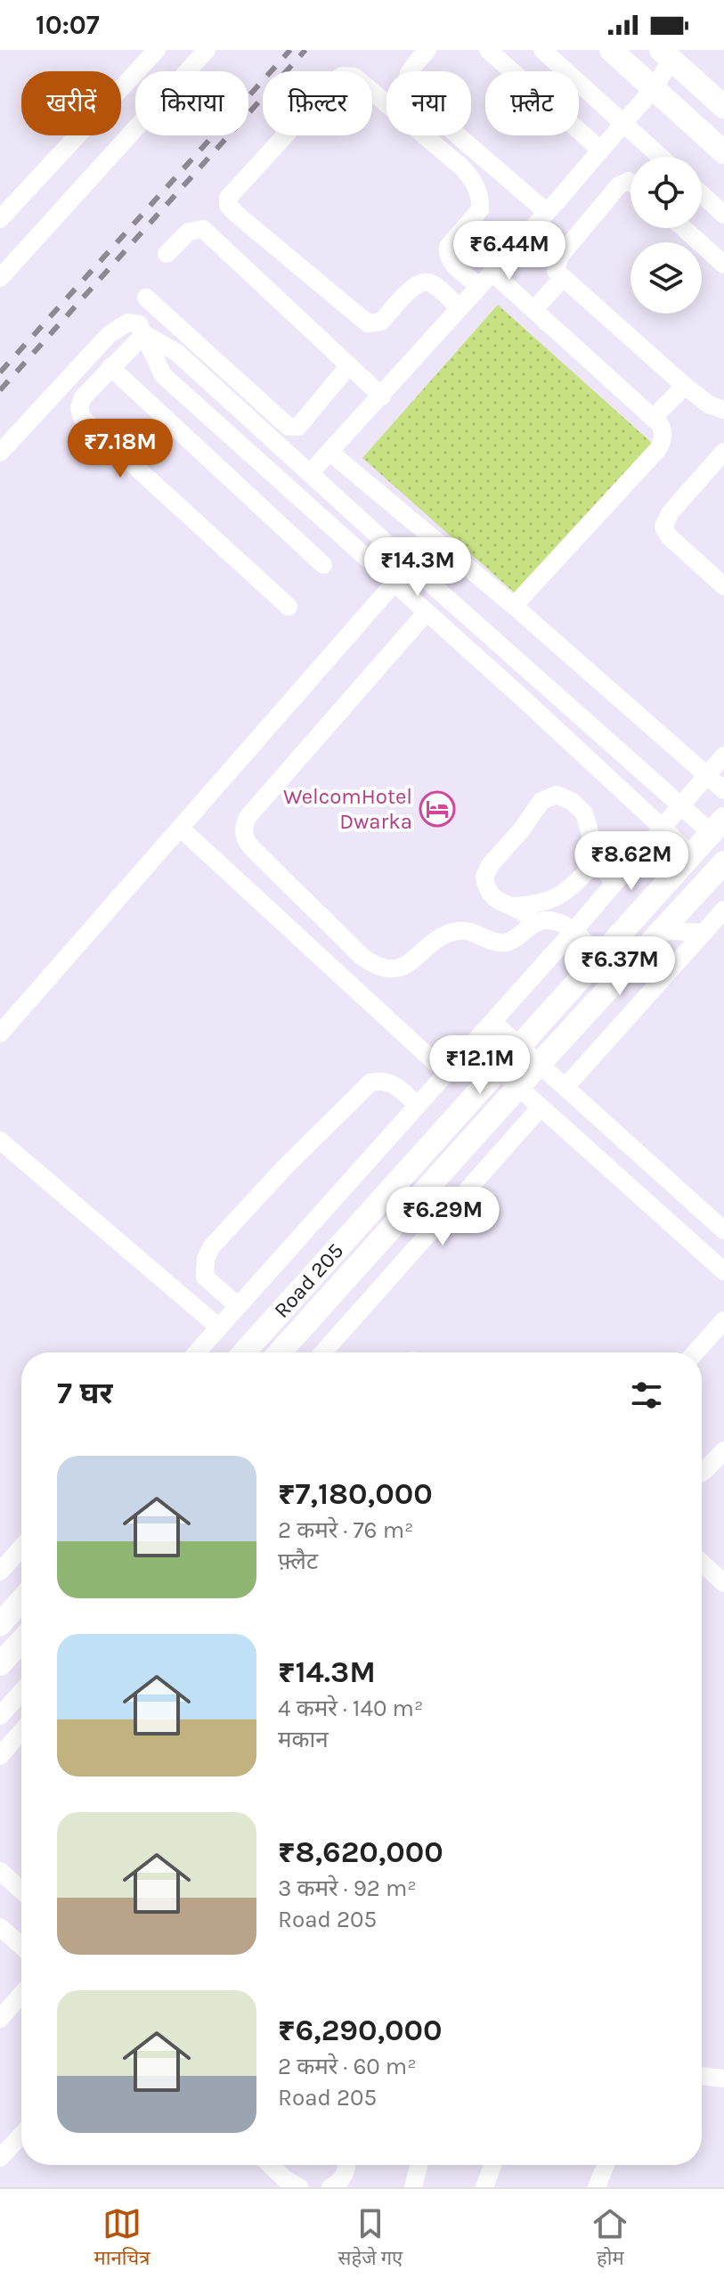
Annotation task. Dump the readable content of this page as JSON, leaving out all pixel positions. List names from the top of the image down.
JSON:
{
  "streets": {
    "main road": ["Road 205"]
  },
  "places": {
    "hotel": ["WelcomHotel Dwarka"]
  },
  "page": {
    "status": "10:07",
    "chip": [
      "खरीदें",
      "किराया",
      "फ़िल्टर",
      "नया",
      "फ़्लैट"
    ],
    "price": [
      "₹6.44M",
      "₹7.18M",
      "₹14.3M",
      "₹8.62M",
      "₹6.37M",
      "₹12.1M",
      "₹6.29M"
    ],
    "heading": "7 घर",
    "list": [
      {
        "name": "₹7,180,000",
        "note": "2 कमरे · 76 m² · फ़्लैट"
      },
      {
        "name": "₹14.3M",
        "note": "4 कमरे · 140 m² · मकान"
      },
      {
        "name": "₹8,620,000",
        "note": "3 कमरे · 92 m² · Road 205"
      },
      {
        "name": "₹6,290,000",
        "note": "2 कमरे · 60 m² · Road 205"
      }
    ],
    "tabs": ["मानचित्र", "सहेजे गए", "होम"]
  }
}
